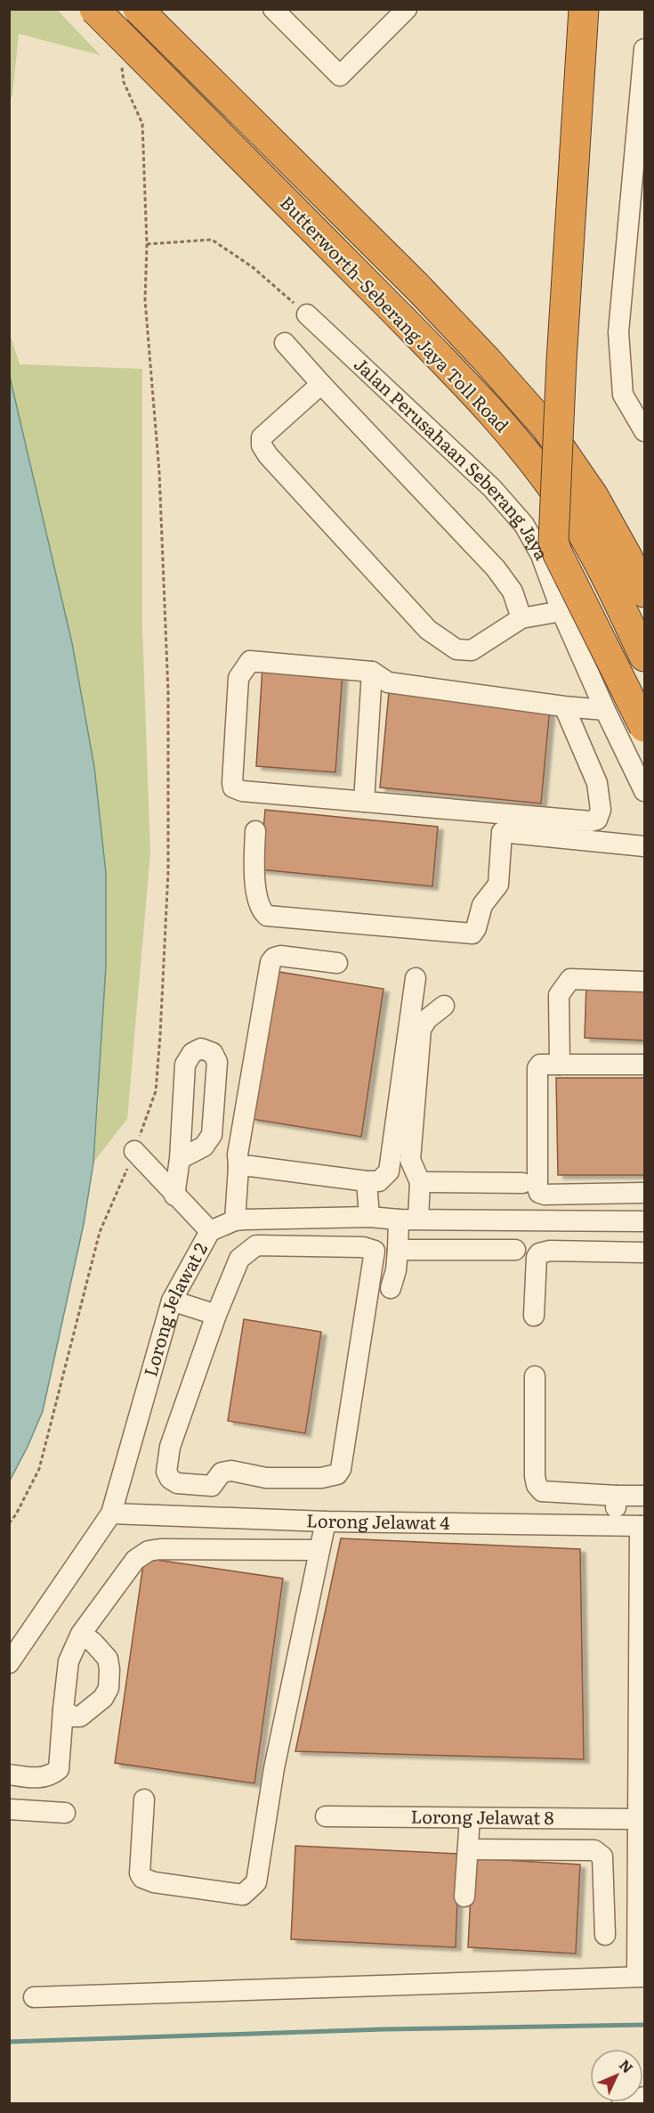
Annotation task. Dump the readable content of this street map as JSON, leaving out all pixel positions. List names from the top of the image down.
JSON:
{
  "streets": {
    "highway": ["Butterworth–Seberang Jaya Toll Road"],
    "street": [
      "Jalan Perusahaan Seberang Jaya",
      "Lorong Jelawat 2",
      "Lorong Jelawat 4",
      "Lorong Jelawat 8"
    ]
  },
  "crossings": [
    ["Lorong Jelawat 2", "Lorong Jelawat 4"]
  ],
  "north": "top right"
}
